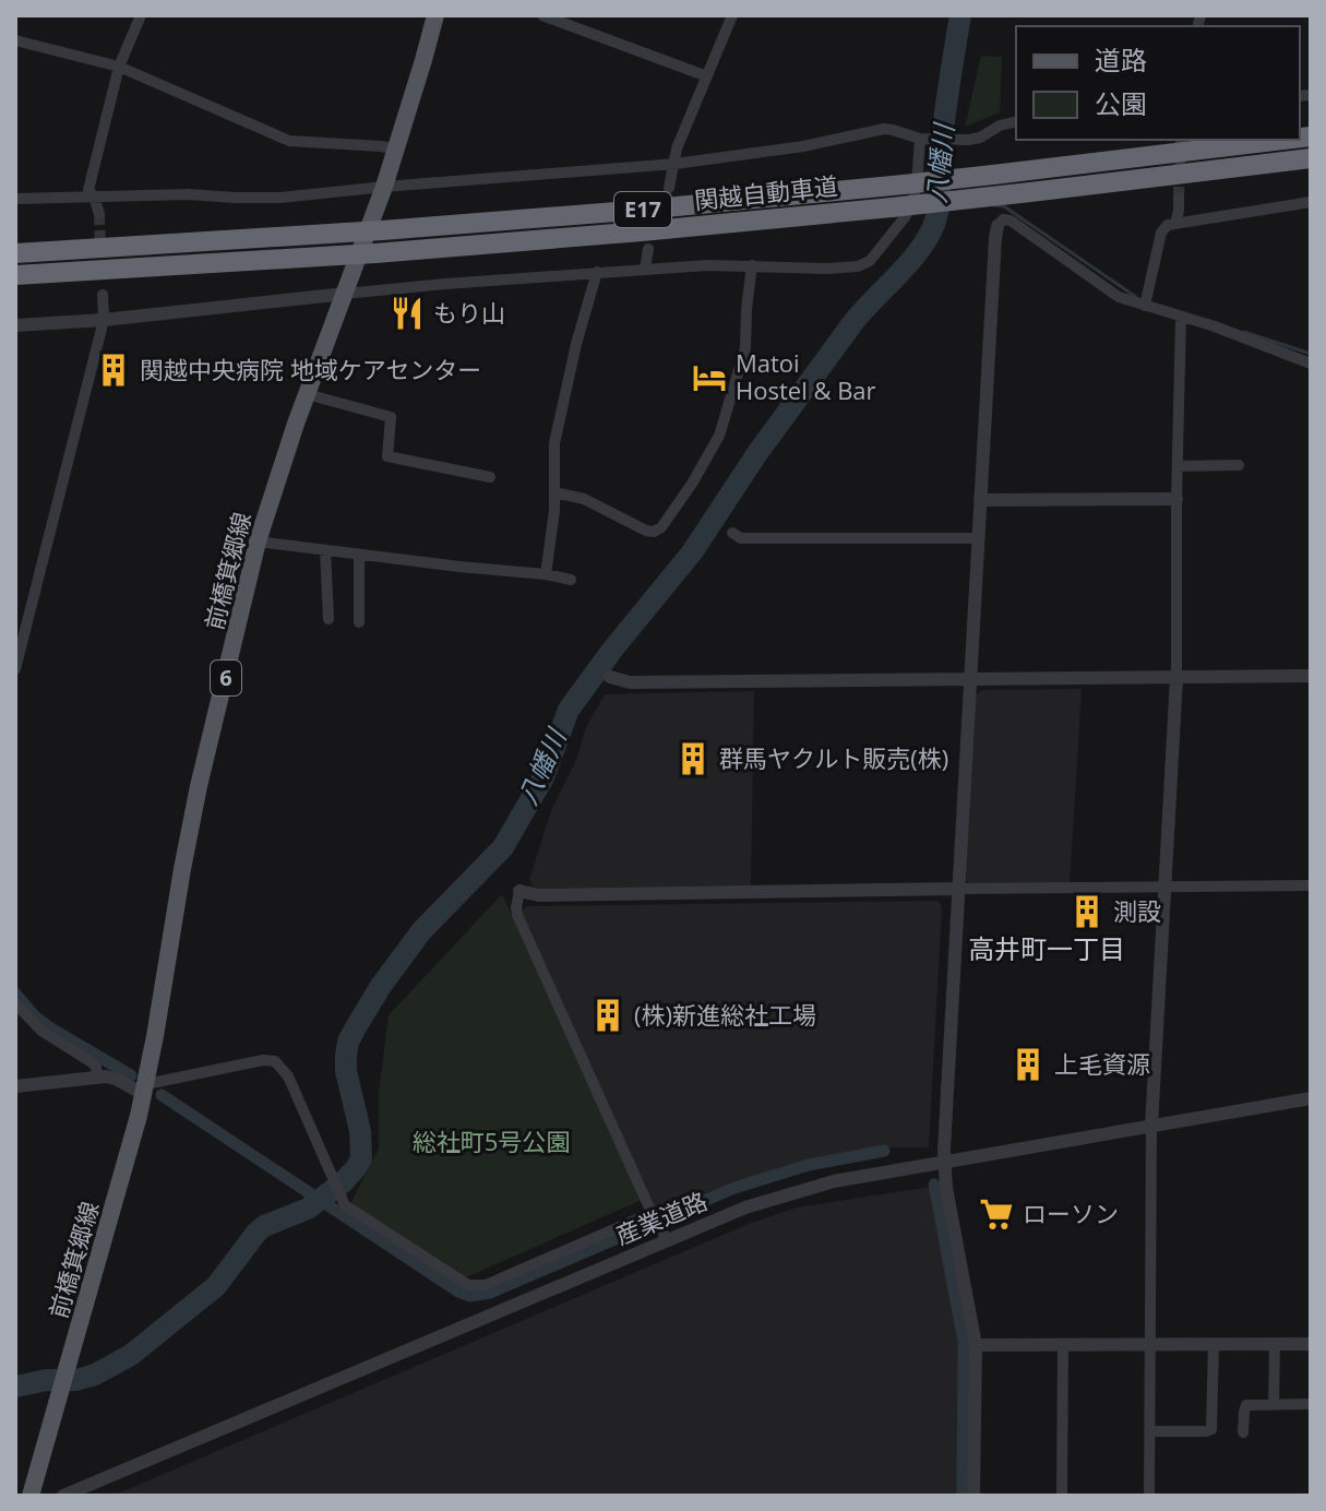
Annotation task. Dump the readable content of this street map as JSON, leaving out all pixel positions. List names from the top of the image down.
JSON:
{
  "streets": {
    "highway": ["関越自動車道", "E17"],
    "main road": ["前橋箕郷線", "6"],
    "street": ["産業道路"]
  },
  "districts": ["高井町一丁目"],
  "water": ["八幡川"],
  "parks": ["総社町5号公園"],
  "places": {
    "restaurant": ["もり山"],
    "building": [
      "関越中央病院 地域ケアセンター",
      "群馬ヤクルト販売(株)",
      "測設",
      "(株)新進総社工場",
      "上毛資源"
    ],
    "hotel": ["Matoi Hostel & Bar"],
    "supermarket": ["ローソン"]
  },
  "legend": ["道路", "公園"]
}
